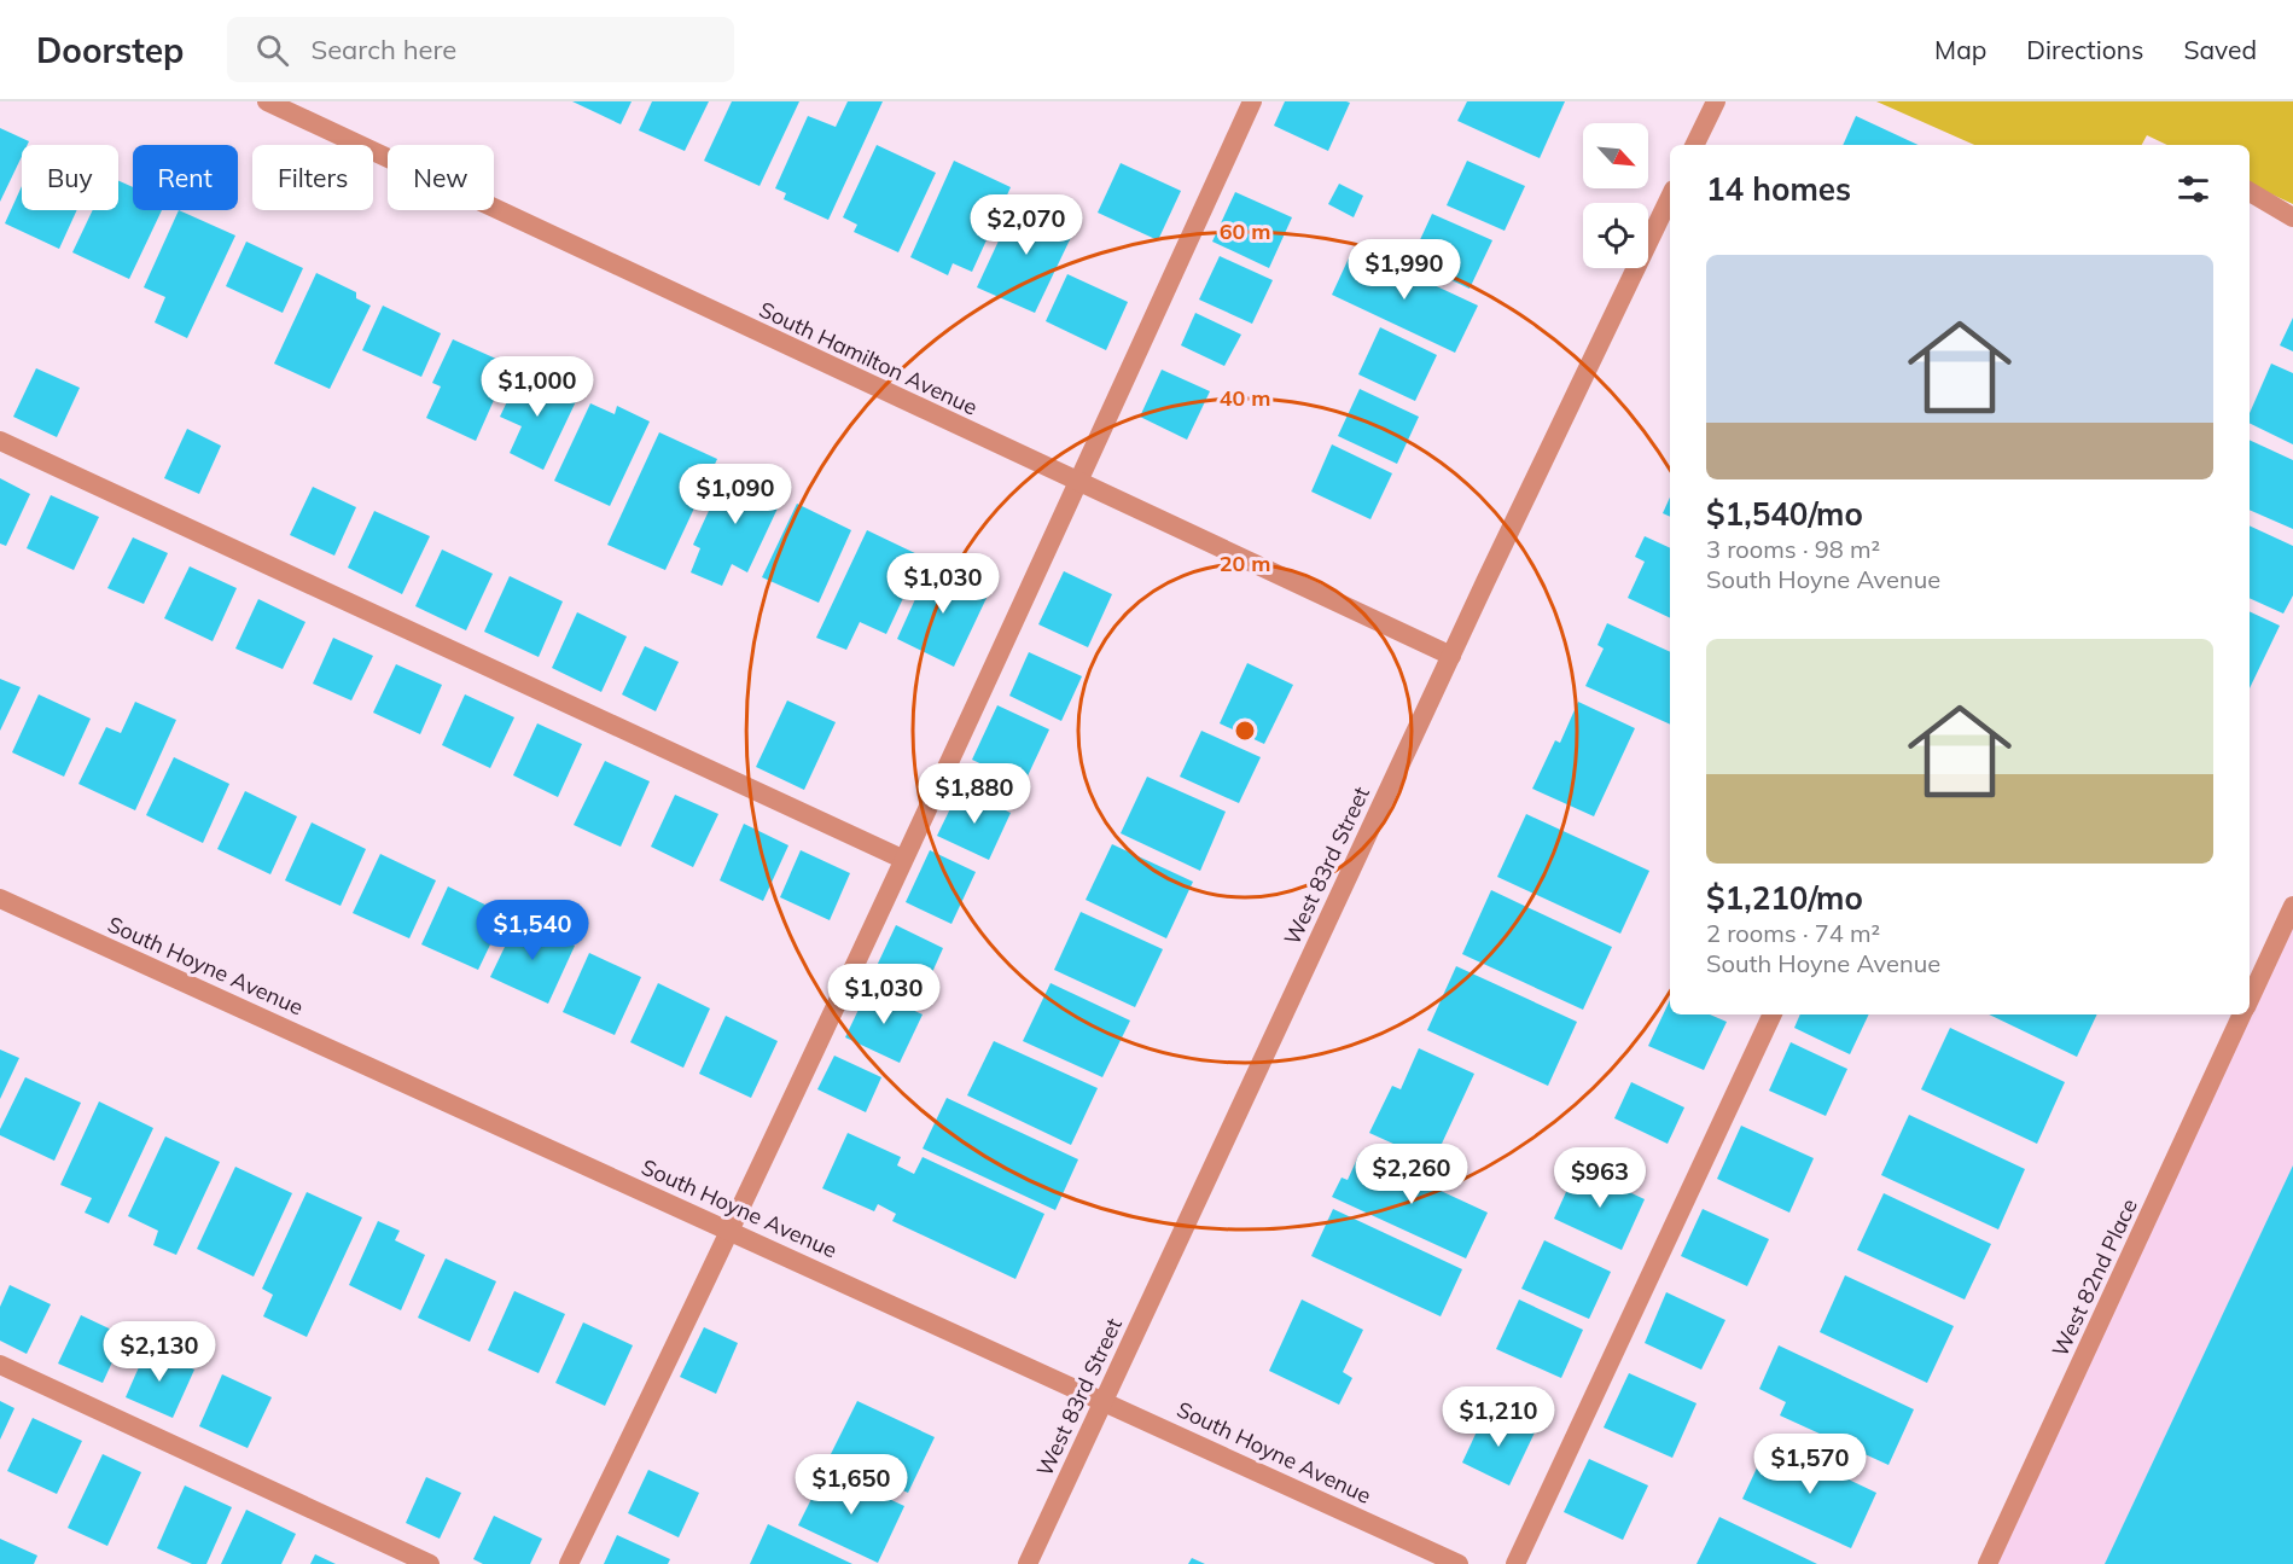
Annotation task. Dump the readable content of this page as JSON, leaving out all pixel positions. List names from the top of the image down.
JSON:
{
  "streets": {
    "street": [
      "South Hamilton Avenue",
      "West 83rd Street",
      "South Hoyne Avenue",
      "West 82nd Place"
    ]
  },
  "crossings": [
    ["South Hamilton Avenue", "West 83rd Street"],
    ["West 83rd Street", "South Hoyne Avenue"]
  ],
  "north": "bottom right",
  "page": {
    "header": "Doorstep",
    "search": "Search here",
    "nav": ["Map", "Directions", "Saved"],
    "chip": [
      "Buy",
      "Rent",
      "Filters",
      "New"
    ],
    "heading": "14 homes",
    "price": [
      "$2,070",
      "$1,990",
      "$1,000",
      "$1,090",
      "$1,030",
      "$1,880",
      "$1,540",
      "$1,030",
      "$2,260",
      "$963",
      "$2,130",
      "$1,210",
      "$1,570",
      "$1,650"
    ],
    "list": [
      {
        "name": "$1,540/mo",
        "note": "3 rooms · 98 m² · South Hoyne Avenue"
      },
      {
        "name": "$1,210/mo",
        "note": "2 rooms · 74 m² · South Hoyne Avenue"
      }
    ]
  },
  "rings": ["60 m", "40 m", "20 m"]
}
